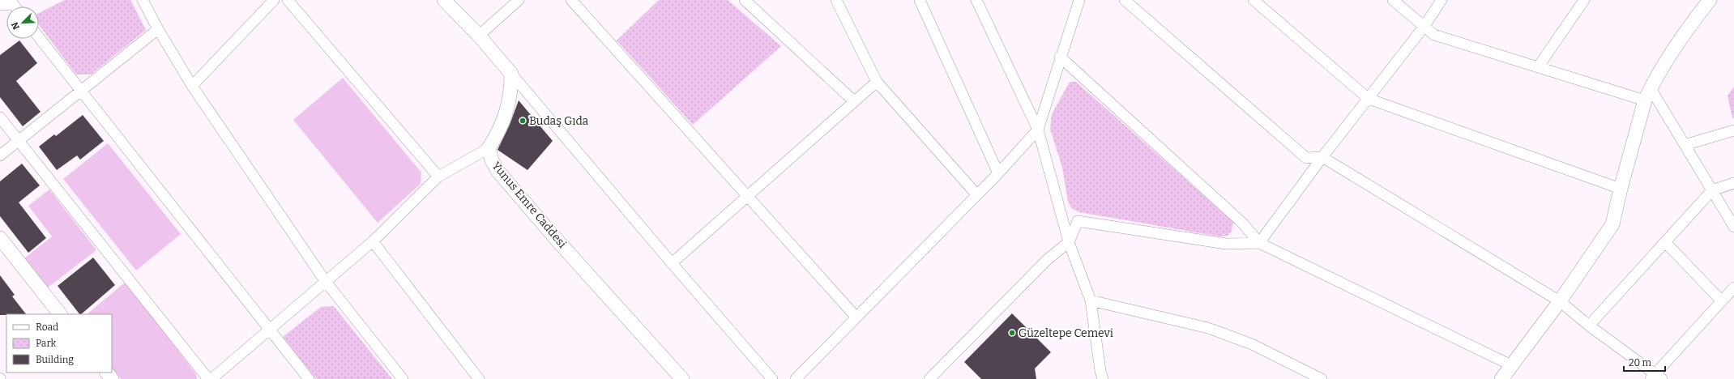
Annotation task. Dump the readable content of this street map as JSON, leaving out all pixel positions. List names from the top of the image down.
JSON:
{
  "streets": {
    "street": ["Yunus Emre Caddesi"]
  },
  "places": ["Budaş Gıda", "Güzeltepe Cemevi"],
  "legend": ["Road", "Park", "Building"],
  "scale_bar": "20 m",
  "north": "bottom left"
}
